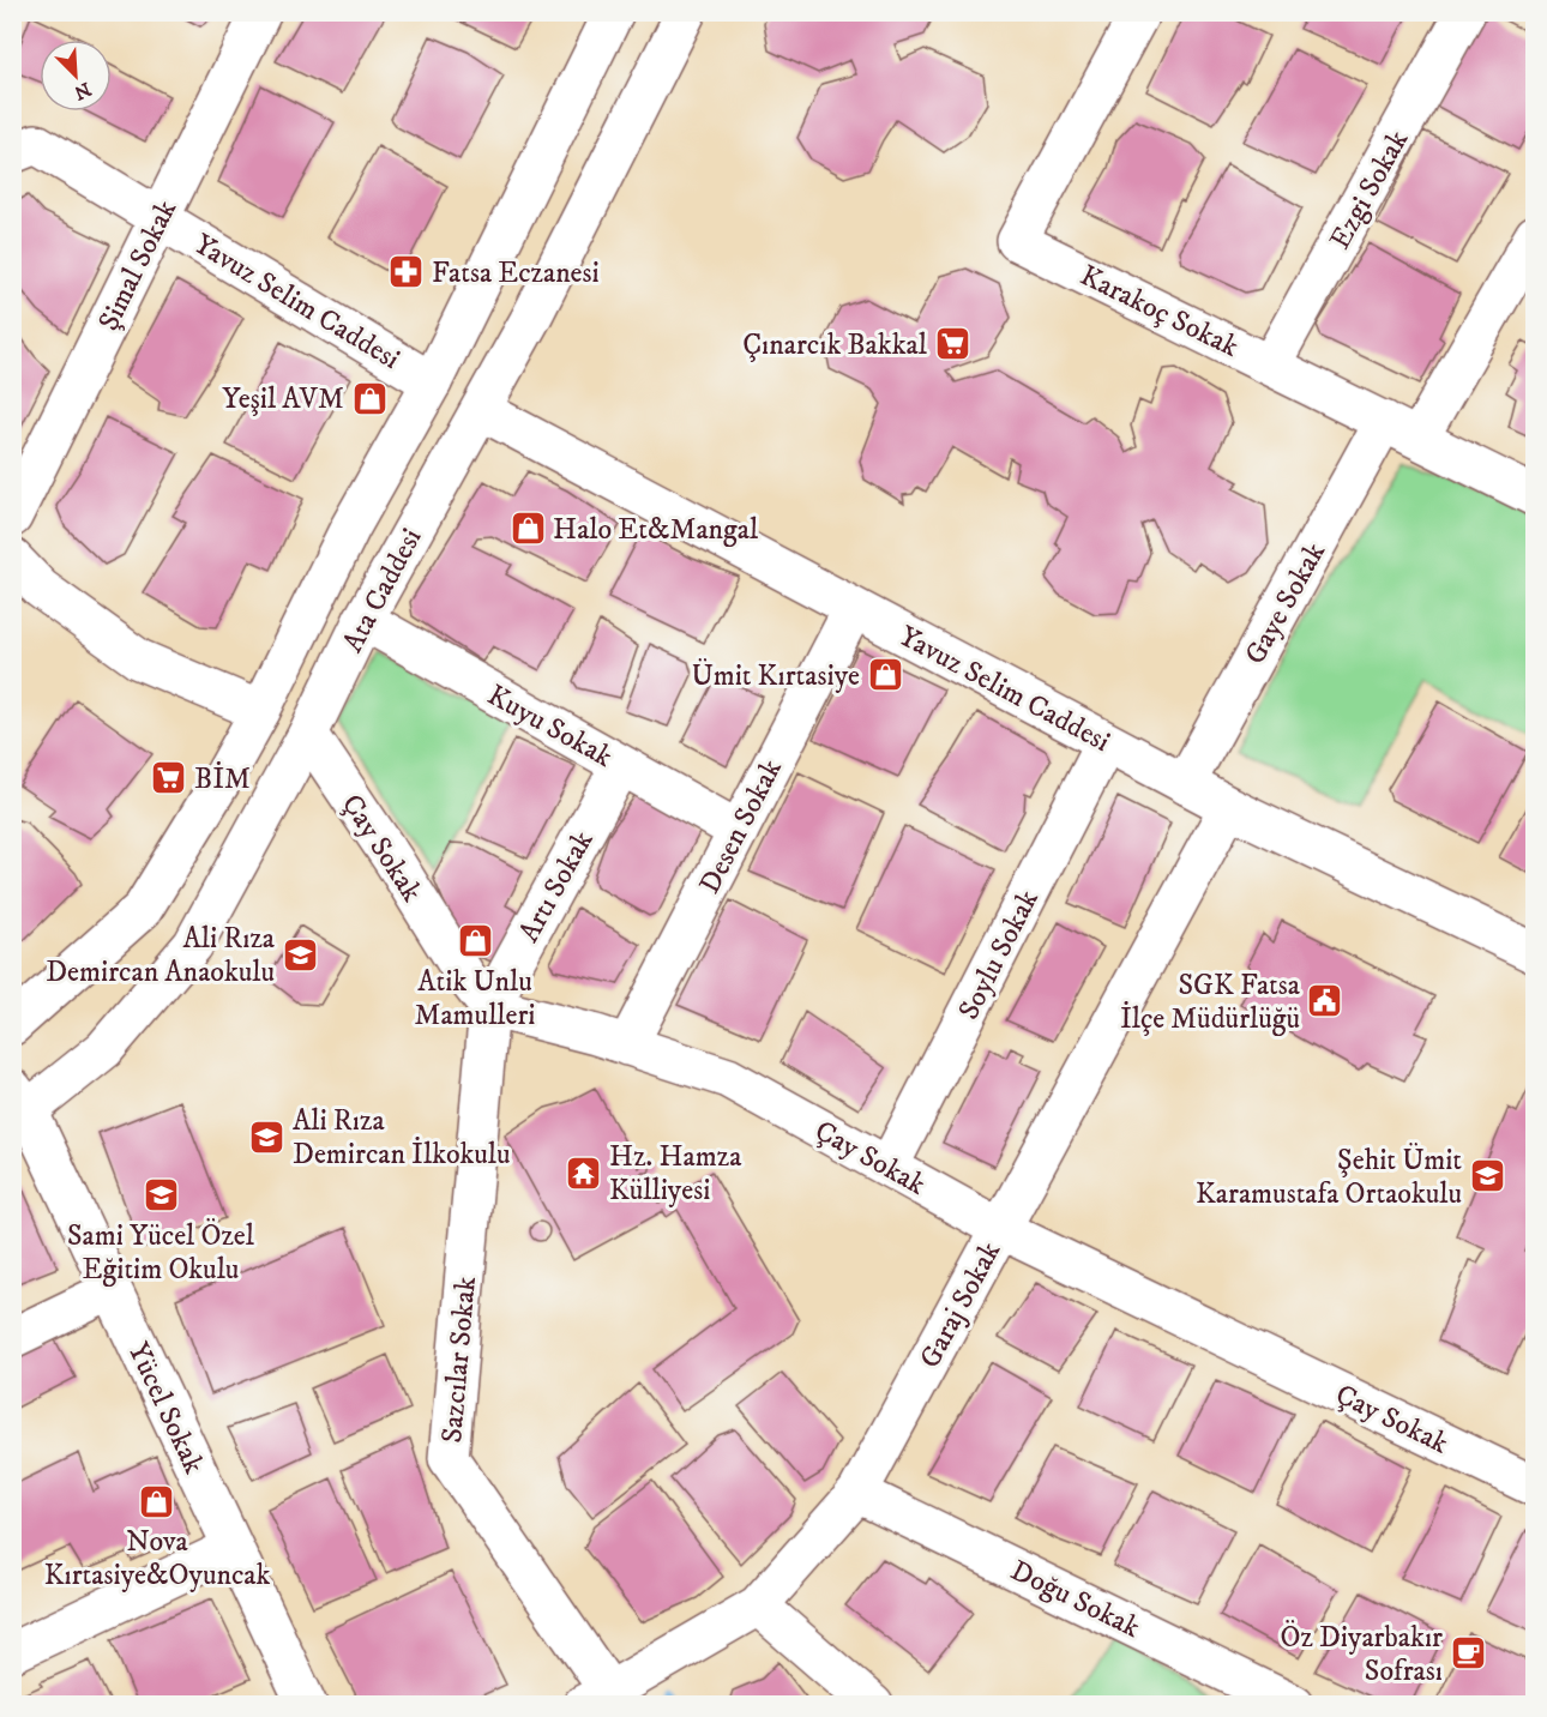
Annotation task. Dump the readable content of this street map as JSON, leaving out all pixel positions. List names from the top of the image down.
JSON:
{
  "streets": {
    "street": [
      "Ezgi Sokak",
      "Şimal Sokak",
      "Yavuz Selim Caddesi",
      "Karakoç Sokak",
      "Ata Caddesi",
      "Gaye Sokak",
      "Kuyu Sokak",
      "Desen Sokak",
      "Çay Sokak",
      "Artı Sokak",
      "Soylu Sokak",
      "Garaj Sokak",
      "Sazcılar Sokak",
      "Yücel Sokak",
      "Doğu Sokak"
    ]
  },
  "crossings": [
    ["Ezgi Sokak", "Karakoç Sokak"],
    ["Şimal Sokak", "Yavuz Selim Caddesi"],
    ["Yavuz Selim Caddesi", "Ata Caddesi"],
    ["Yavuz Selim Caddesi", "Gaye Sokak"],
    ["Yavuz Selim Caddesi", "Desen Sokak"],
    ["Yavuz Selim Caddesi", "Soylu Sokak"],
    ["Yavuz Selim Caddesi", "Garaj Sokak"],
    ["Karakoç Sokak", "Gaye Sokak"],
    ["Ata Caddesi", "Kuyu Sokak"],
    ["Ata Caddesi", "Çay Sokak"],
    ["Ata Caddesi", "Yücel Sokak"],
    ["Kuyu Sokak", "Desen Sokak"],
    ["Kuyu Sokak", "Artı Sokak"],
    ["Desen Sokak", "Çay Sokak"],
    ["Çay Sokak", "Artı Sokak"],
    ["Çay Sokak", "Soylu Sokak"],
    ["Çay Sokak", "Garaj Sokak"],
    ["Çay Sokak", "Sazcılar Sokak"],
    ["Artı Sokak", "Sazcılar Sokak"],
    ["Garaj Sokak", "Sazcılar Sokak"],
    ["Garaj Sokak", "Doğu Sokak"]
  ],
  "places": {
    "pharmacy": ["Fatsa Eczanesi"],
    "supermarket": ["Çınarcık Bakkal", "BİM"],
    "shop": [
      "Yeşil AVM",
      "Halo Et&Mangal",
      "Ümit Kırtasiye",
      "Atik Unlu Mamulleri",
      "Nova Kırtasiye&Oyuncak"
    ],
    "school or university": [
      "Ali Rıza Demircan Anaokulu",
      "Ali Rıza Demircan İlkokulu",
      "Şehit Ümit Karamustafa Ortaokulu",
      "Sami Yücel Özel Eğitim Okulu"
    ],
    "public building": ["SGK Fatsa İlçe Müdürlüğü"],
    "temple": ["Hz. Hamza Külliyesi"],
    "cafe": ["Öz Diyarbakır Sofrası"]
  },
  "north": "bottom right"
}
